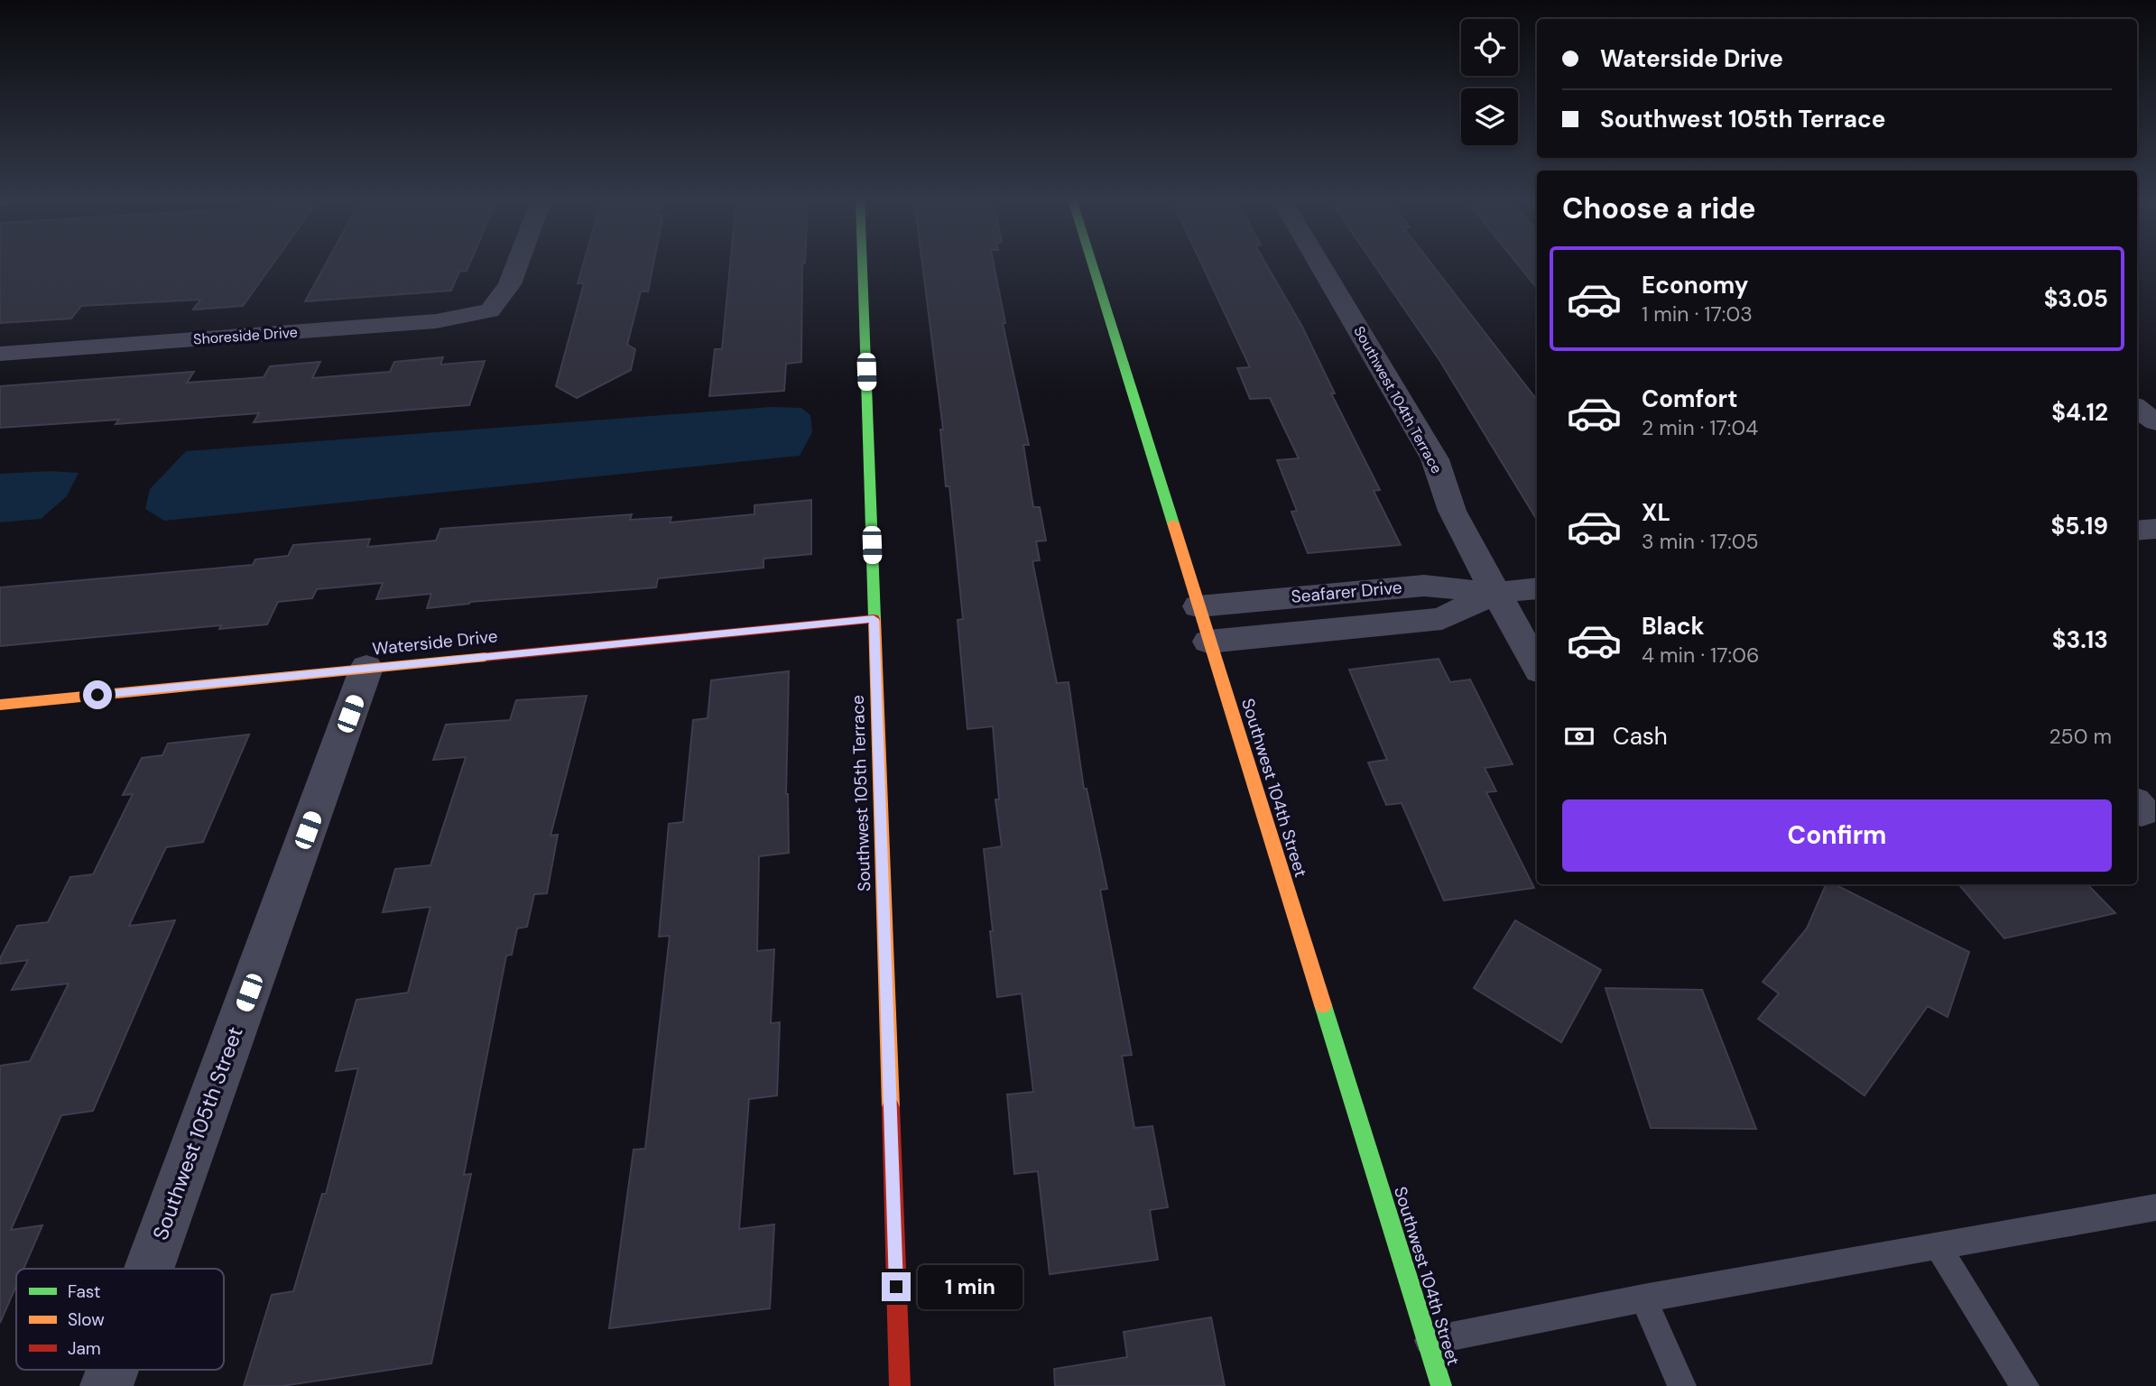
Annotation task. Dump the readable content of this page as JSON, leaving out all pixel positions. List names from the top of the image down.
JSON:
{
  "streets": {
    "street": [
      "Shoreside Drive",
      "Southwest 104th Terrace",
      "Seafarer Drive",
      "Waterside Drive",
      "Southwest 104th Street",
      "Southwest 105th Terrace",
      "Southwest 105th Street"
    ]
  },
  "crossings": [
    ["Southwest 104th Terrace", "Seafarer Drive"],
    ["Seafarer Drive", "Southwest 104th Street"],
    ["Waterside Drive", "Southwest 105th Terrace"],
    ["Waterside Drive", "Southwest 105th Street"]
  ],
  "legend": ["Fast", "Slow", "Jam"],
  "page": {
    "banner": ["Waterside Drive", "Southwest 105th Terrace"],
    "heading": "Choose a ride",
    "list": [
      {
        "name": "Economy",
        "note": "1 min · 17:03",
        "value": "$3.05"
      },
      {
        "name": "Comfort",
        "note": "2 min · 17:04",
        "value": "$4.12"
      },
      {
        "name": "XL",
        "note": "3 min · 17:05",
        "value": "$5.19"
      },
      {
        "name": "Black",
        "note": "4 min · 17:06",
        "value": "$3.13"
      }
    ],
    "pay": ["Cash", "250 m"],
    "buttons": "Confirm",
    "bubble": "1 min"
  }
}
